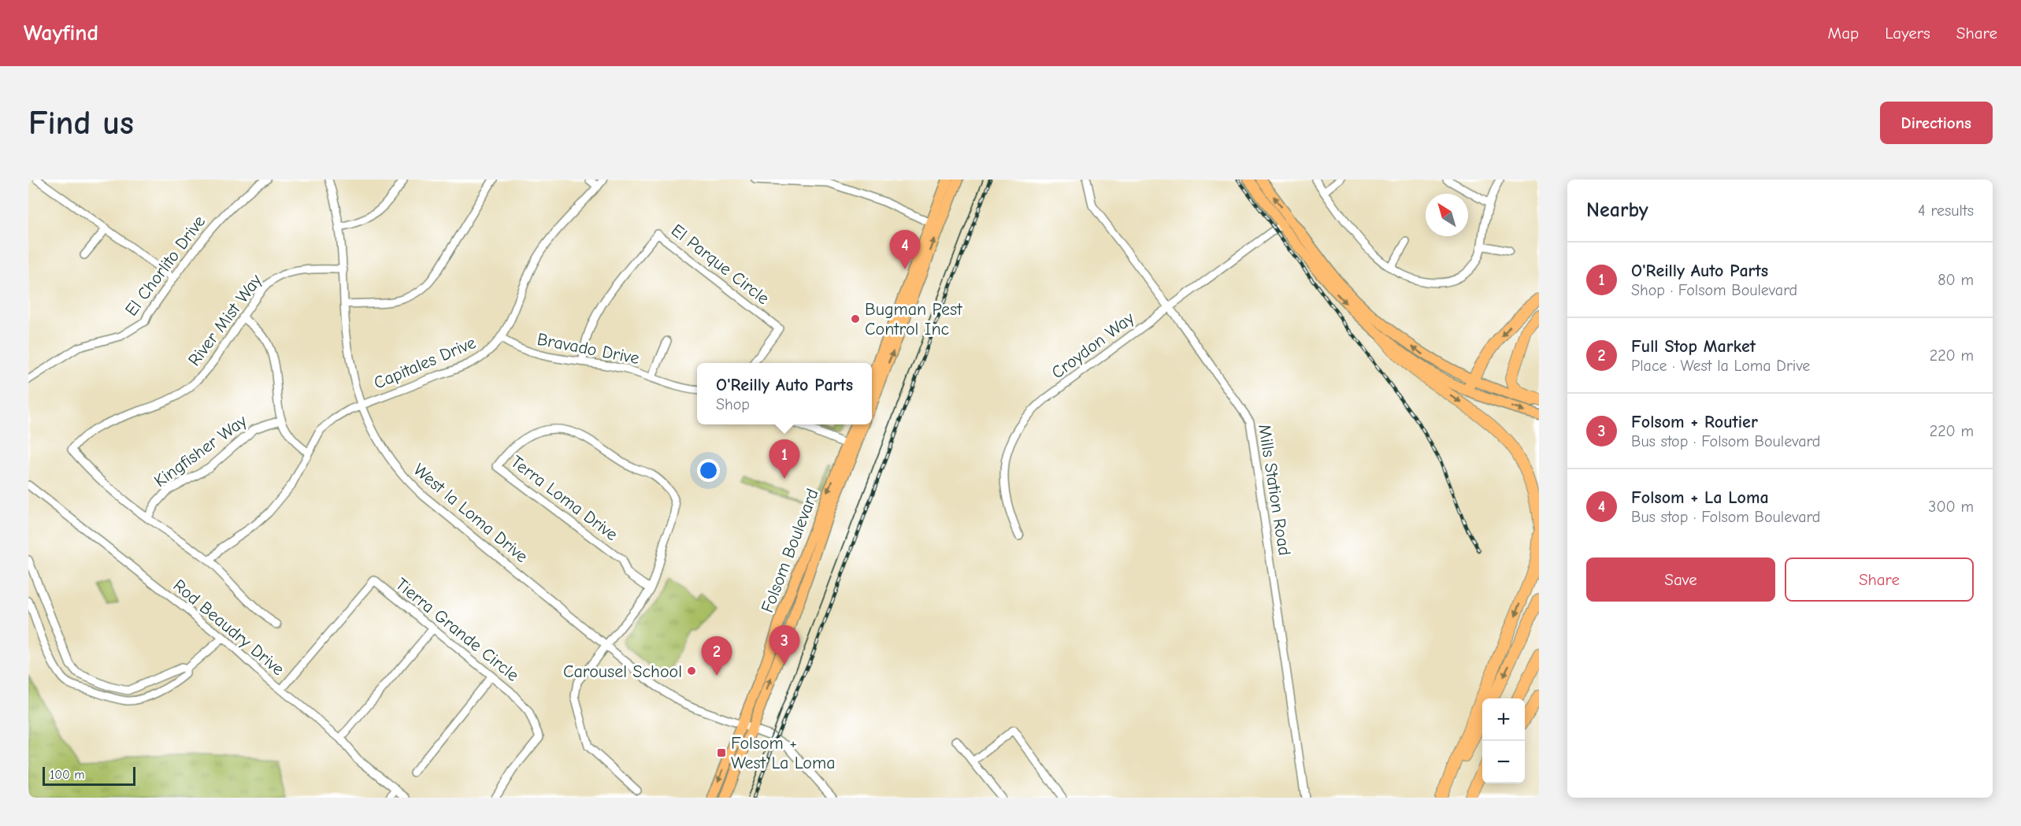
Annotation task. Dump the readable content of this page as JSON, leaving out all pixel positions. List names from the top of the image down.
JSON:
{
  "streets": {
    "main road": ["Folsom Boulevard"],
    "street": [
      "El Parque Circle",
      "El Chorlito Drive",
      "River Mist Way",
      "Croydon Way",
      "Bravado Drive",
      "Capitales Drive",
      "Kingfisher Way",
      "Mills Station Road",
      "Terra Loma Drive",
      "West la Loma Drive",
      "Rod Beaudry Drive",
      "Tierra Grande Circle"
    ]
  },
  "crossings": [
    ["El Parque Circle", "Bravado Drive"],
    ["River Mist Way", "Capitales Drive"],
    ["River Mist Way", "Kingfisher Way"],
    ["River Mist Way", "West la Loma Drive"],
    ["Croydon Way", "Mills Station Road"],
    ["Bravado Drive", "Capitales Drive"],
    ["Capitales Drive", "West la Loma Drive"],
    ["Terra Loma Drive", "West la Loma Drive"],
    ["West la Loma Drive", "Folsom Boulevard"],
    ["Rod Beaudry Drive", "Tierra Grande Circle"]
  ],
  "places": {
    "other": ["Bugman Pest Control Inc", "Carousel School"],
    "transit": ["Folsom + West La Loma"]
  },
  "scale_bar": "100 m",
  "north": "top left",
  "page": {
    "header": "Wayfind",
    "nav": ["Map", "Layers", "Share"],
    "buttons": [
      "Directions",
      ["Save", "Share"]
    ],
    "title": "Find us",
    "heading": ["Nearby", "4 results"],
    "pins": [
      "4",
      "1",
      "3",
      "2"
    ],
    "list": [
      {
        "mark": "1",
        "name": "O'Reilly Auto Parts",
        "note": "Shop · Folsom Boulevard",
        "value": "80 m"
      },
      {
        "mark": "2",
        "name": "Full Stop Market",
        "note": "Place · West la Loma Drive",
        "value": "220 m"
      },
      {
        "mark": "3",
        "name": "Folsom + Routier",
        "note": "Bus stop · Folsom Boulevard",
        "value": "220 m"
      },
      {
        "mark": "4",
        "name": "Folsom + La Loma",
        "note": "Bus stop · Folsom Boulevard",
        "value": "300 m"
      }
    ],
    "popup": ["O'Reilly Auto Parts", "Shop"],
    "map_buttons": ["+", "−"],
    "scale": "100 m"
  }
}
